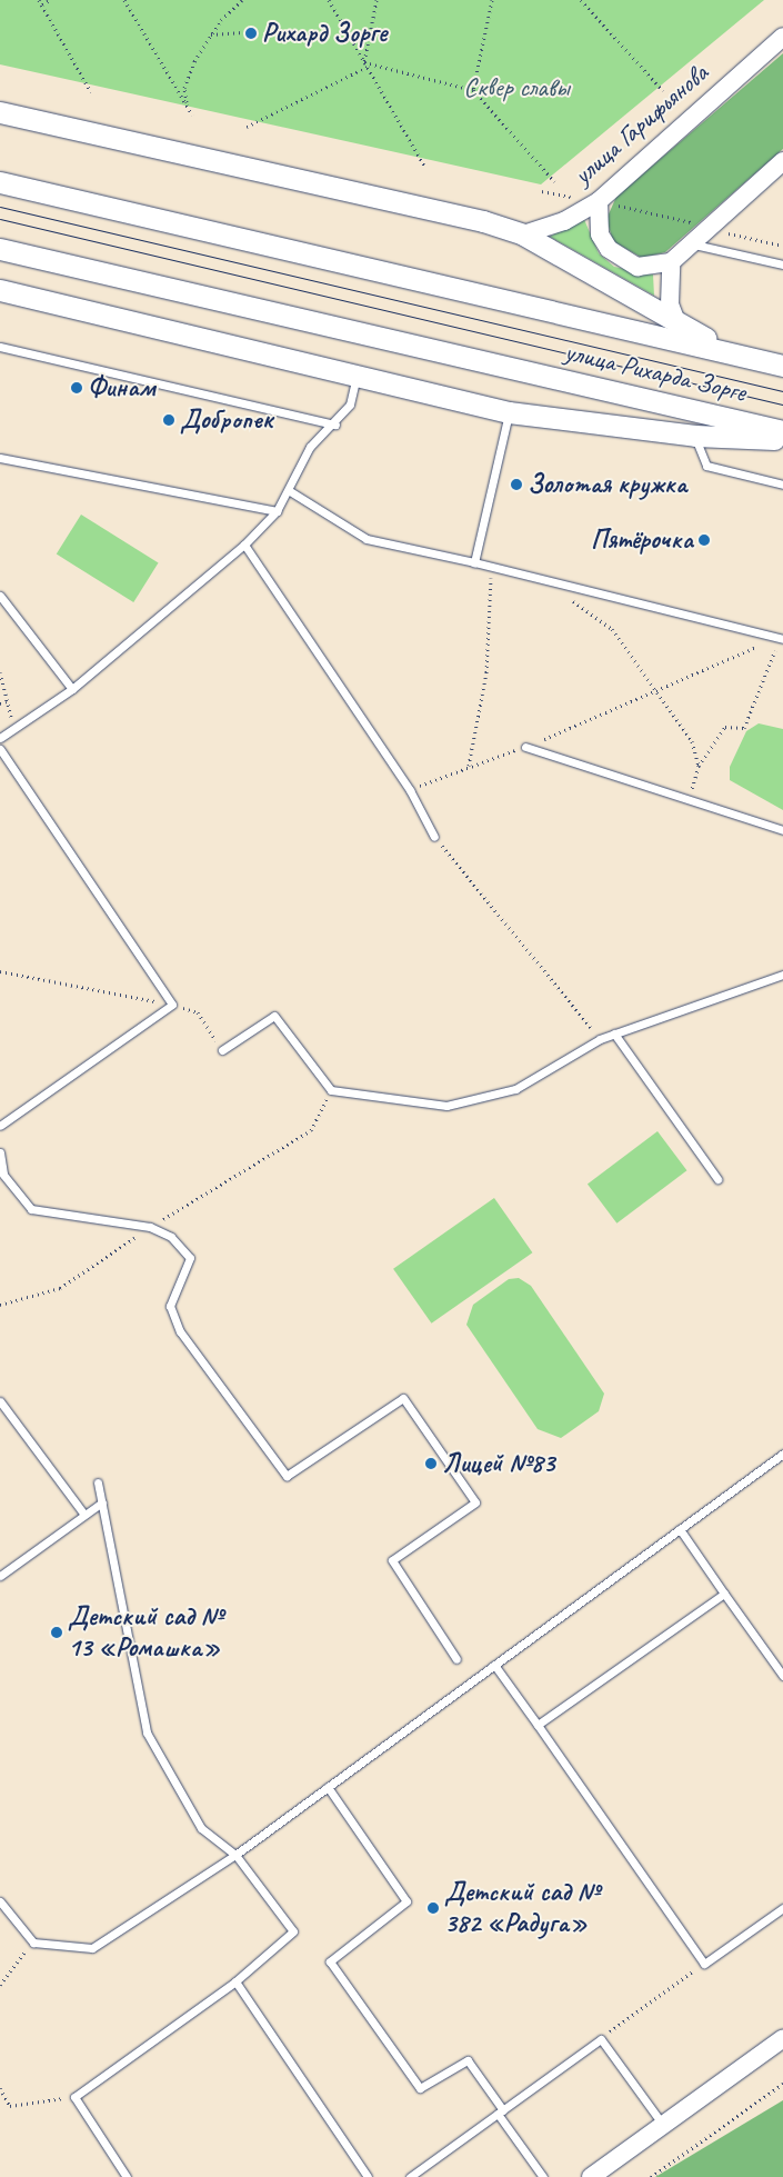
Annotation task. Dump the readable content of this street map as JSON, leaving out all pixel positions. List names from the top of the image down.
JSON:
{
  "streets": {
    "main road": ["улица Рихарда Зорге"],
    "street": ["улица Гарифьянова"]
  },
  "parks": ["Сквер славы"],
  "places": [
    "Рихард Зорге",
    "Финам",
    "Добропек",
    "Золотая кружка",
    "Пятёрочка",
    "Лицей №83",
    "Детский сад № 13 «Ромашка»",
    "Детский сад № 382 «Радуга»"
  ]
}
